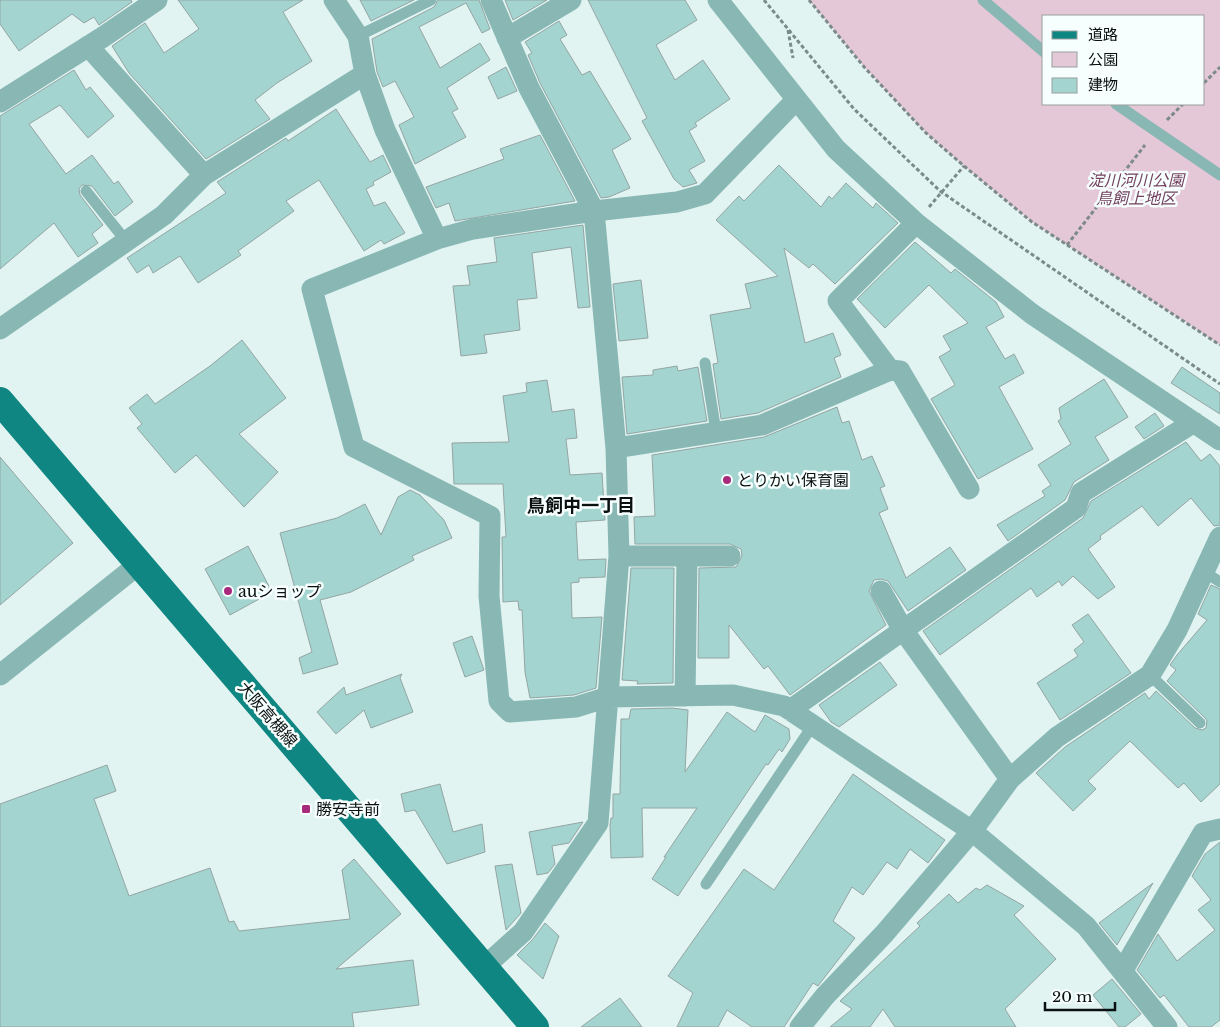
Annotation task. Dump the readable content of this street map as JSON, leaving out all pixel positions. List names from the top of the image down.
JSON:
{
  "streets": {
    "main road": ["大阪高槻線"]
  },
  "districts": ["鳥飼中一丁目"],
  "parks": ["淀川河川公園 鳥飼上地区"],
  "places": {
    "other": ["とりかい保育園", "auショップ"],
    "transit": ["勝安寺前"]
  },
  "legend": ["道路", "公園", "建物"],
  "scale_bar": "20 m"
}
